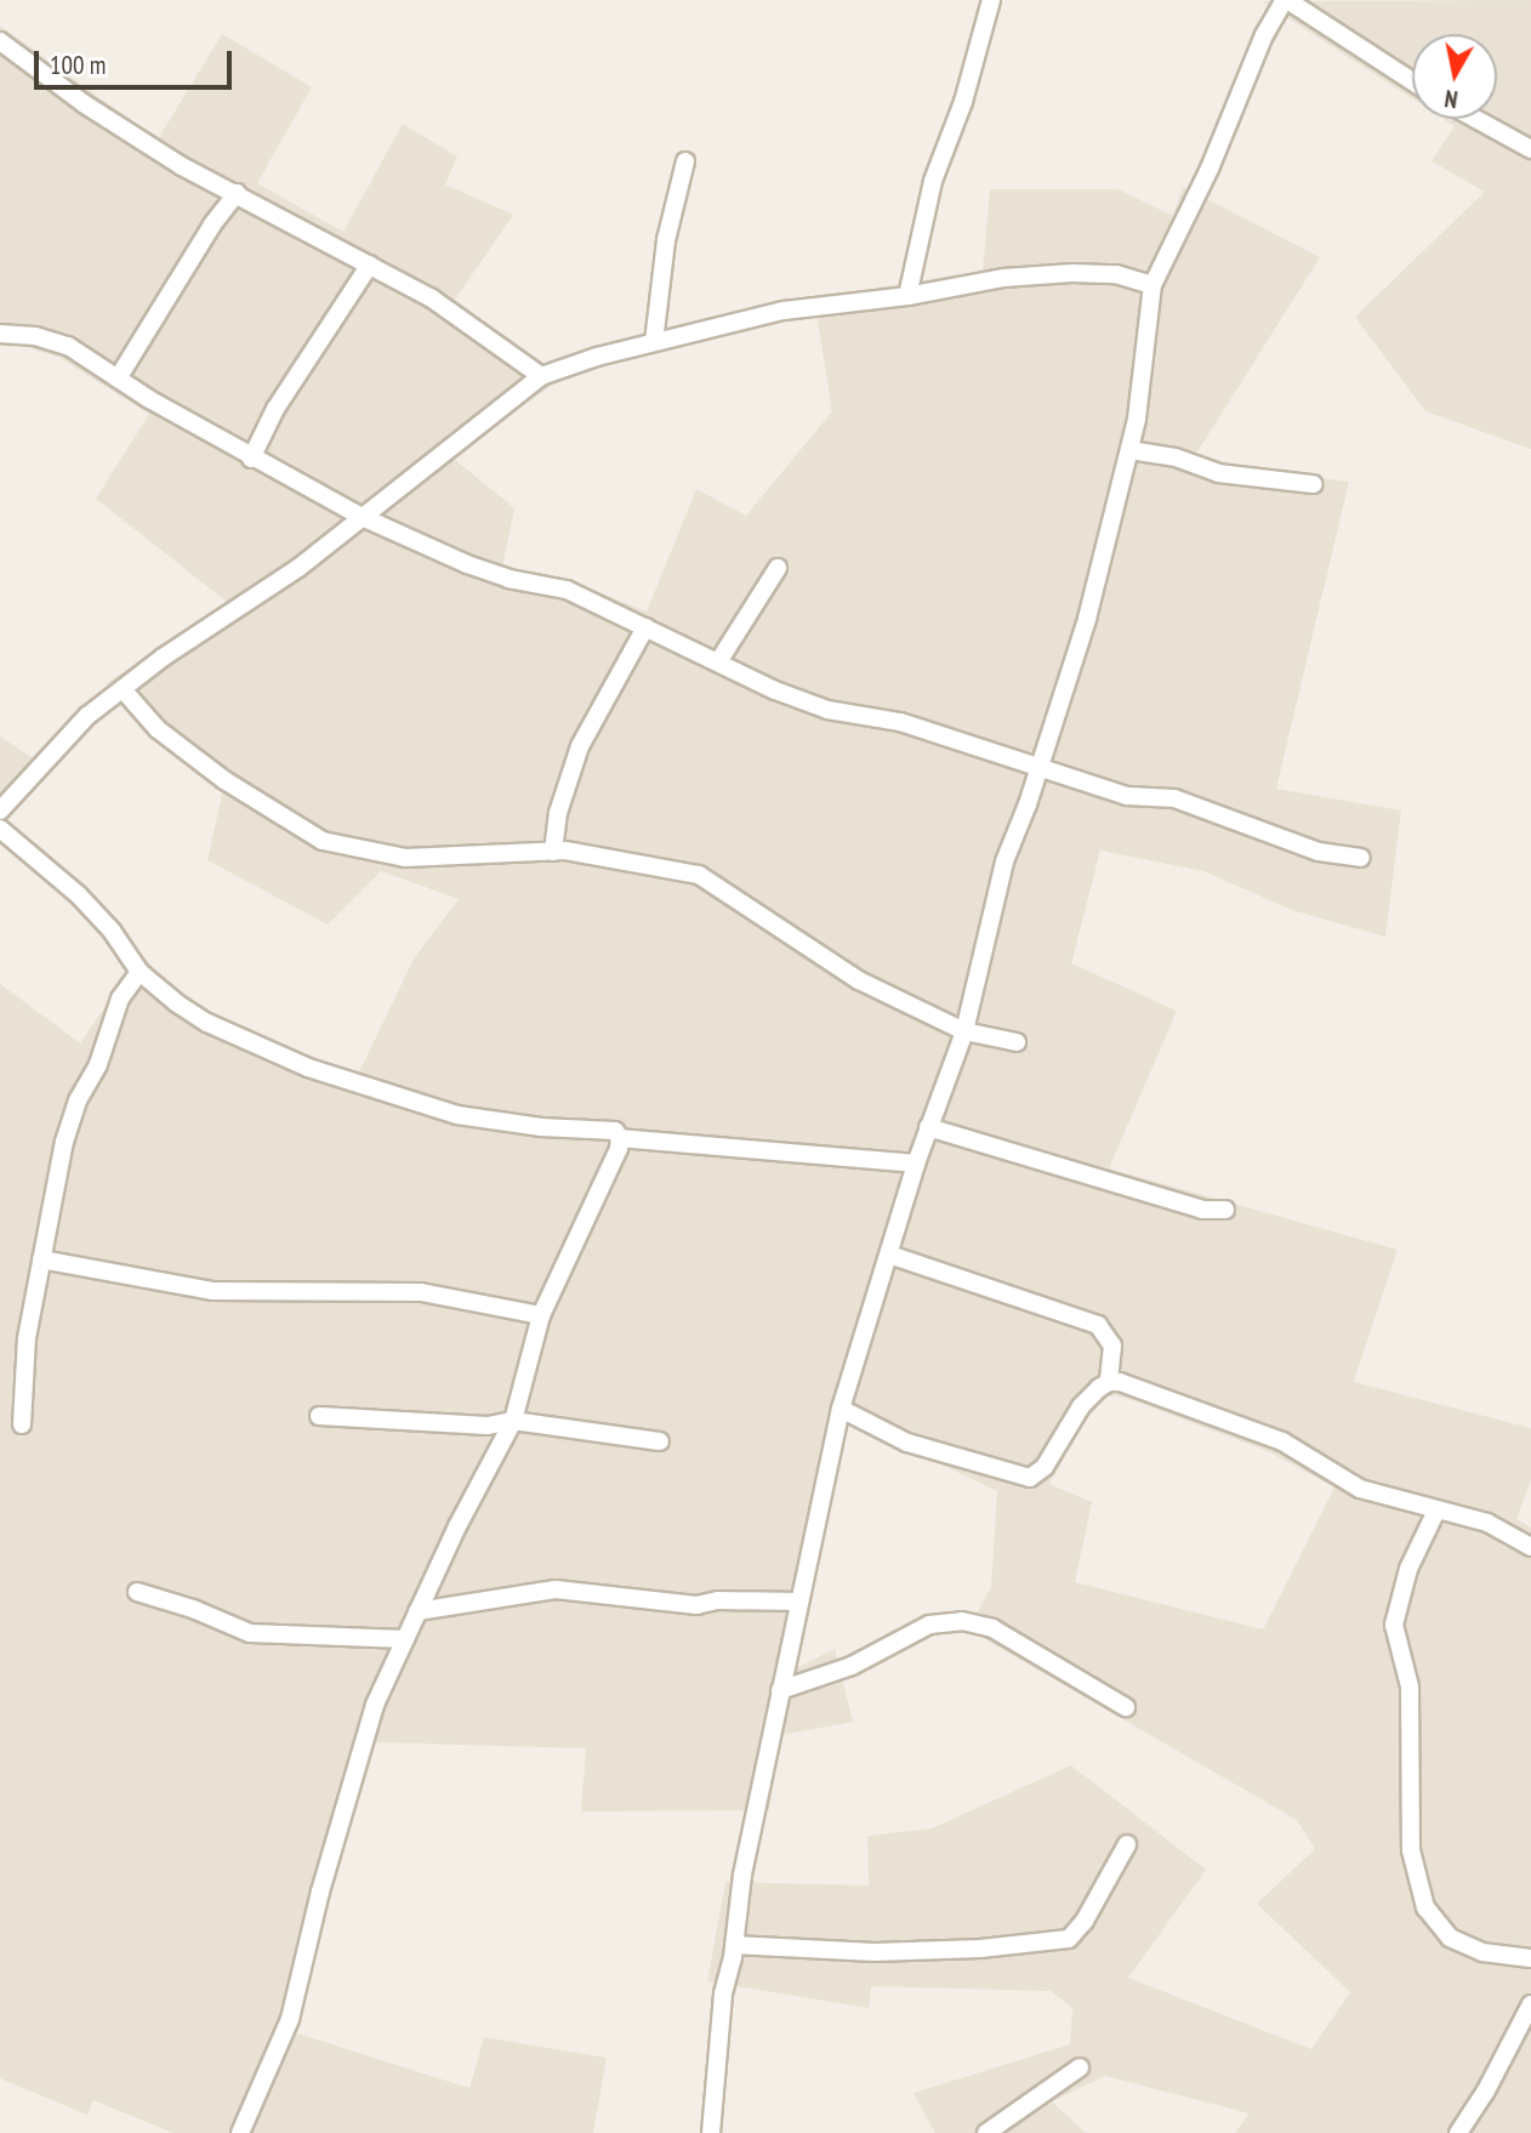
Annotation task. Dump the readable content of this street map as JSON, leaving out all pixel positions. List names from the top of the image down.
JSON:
{
  "scale_bar": "100 m",
  "north": "bottom"
}
